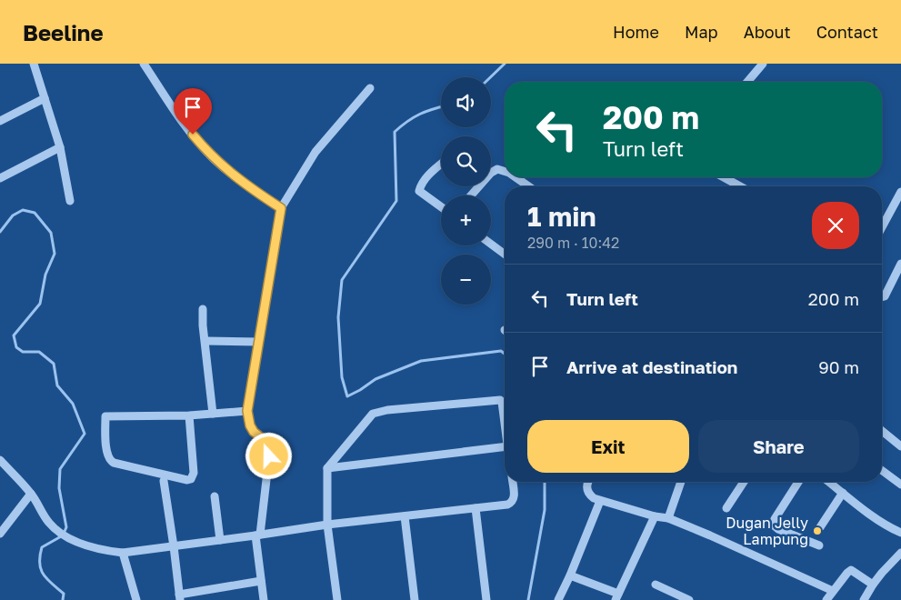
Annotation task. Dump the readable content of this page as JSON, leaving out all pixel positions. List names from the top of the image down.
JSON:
{
  "places": ["Dugan Jelly Lampung"],
  "page": {
    "header": "Beeline",
    "nav": [
      "Home",
      "Map",
      "About",
      "Contact"
    ],
    "map_buttons": ["+", "−"],
    "turn": ["200 m", "Turn left"],
    "heading": ["1 min", "290 m · 10:42"],
    "list": [
      {
        "name": "Turn left",
        "value": "200 m"
      },
      {
        "name": "Arrive at destination",
        "value": "90 m"
      }
    ],
    "buttons": ["Exit", "Share"]
  }
}
